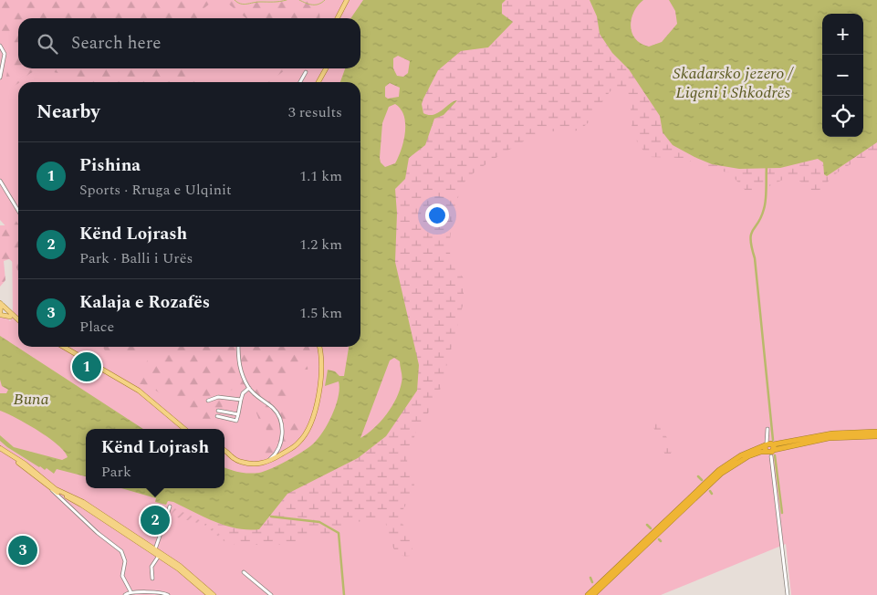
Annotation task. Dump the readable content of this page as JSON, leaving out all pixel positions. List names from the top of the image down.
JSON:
{
  "water": ["Skadarsko jezero / Liqeni i Shkodrës", "Buna"],
  "page": {
    "map_buttons": ["+", "−"],
    "search": "Search here",
    "heading": ["Nearby", "3 results"],
    "list": [
      {
        "mark": "1",
        "name": "Pishina",
        "note": "Sports · Rruga e Ulqinit",
        "value": "1.1 km"
      },
      {
        "mark": "2",
        "name": "Kënd Lojrash",
        "note": "Park · Balli i Urës",
        "value": "1.2 km"
      },
      {
        "mark": "3",
        "name": "Kalaja e Rozafës",
        "note": "Place",
        "value": "1.5 km"
      }
    ],
    "pins": ["1", "2", "3"],
    "popup": ["Kënd Lojrash", "Park"]
  }
}
